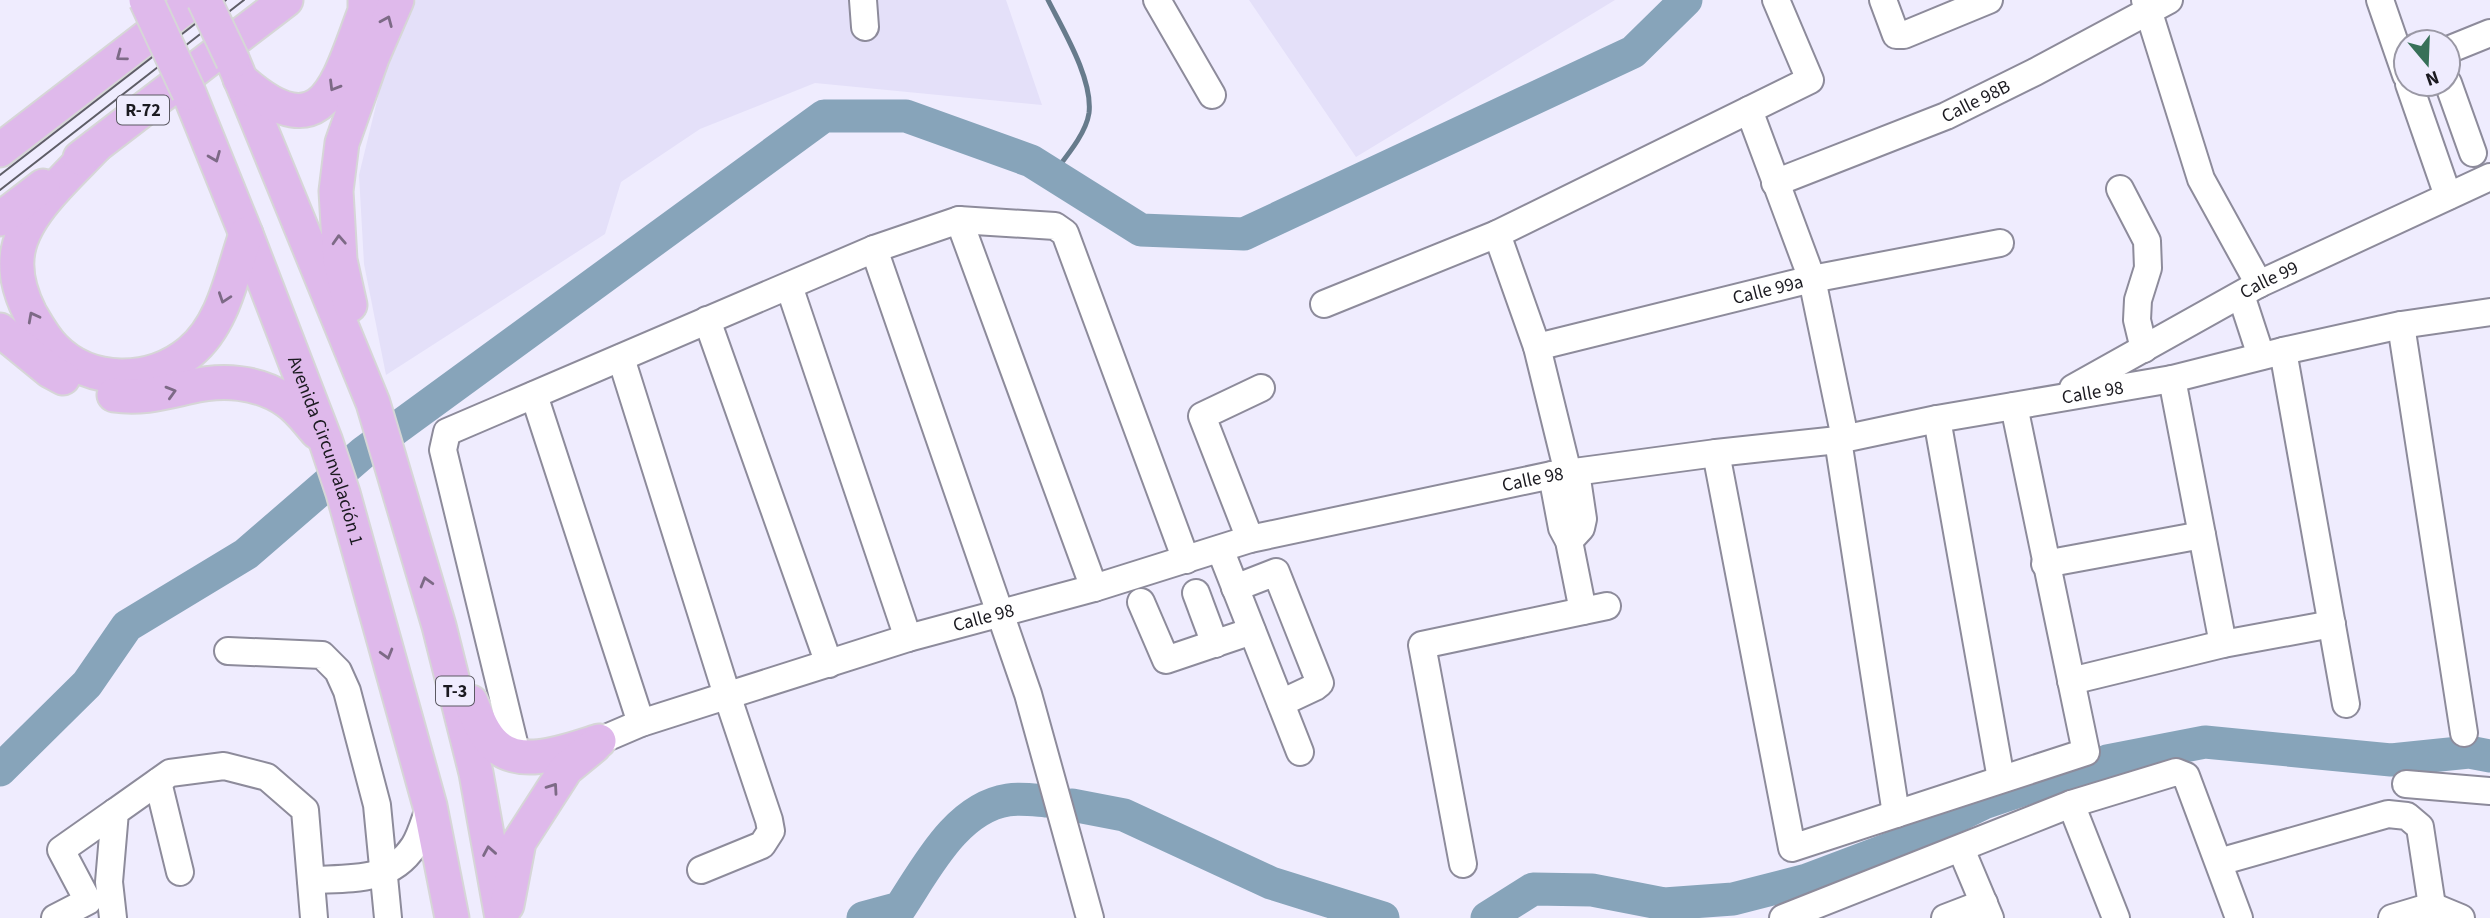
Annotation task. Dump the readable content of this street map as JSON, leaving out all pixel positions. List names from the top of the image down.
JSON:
{
  "streets": {
    "main road": ["R-72", "Avenida Circunvalación 1", "T-3"],
    "street": [
      "Calle 98B",
      "Calle 99",
      "Calle 99a",
      "Calle 98"
    ]
  },
  "crossings": [
    ["Calle 99", "Calle 98"]
  ],
  "north": "bottom"
}
